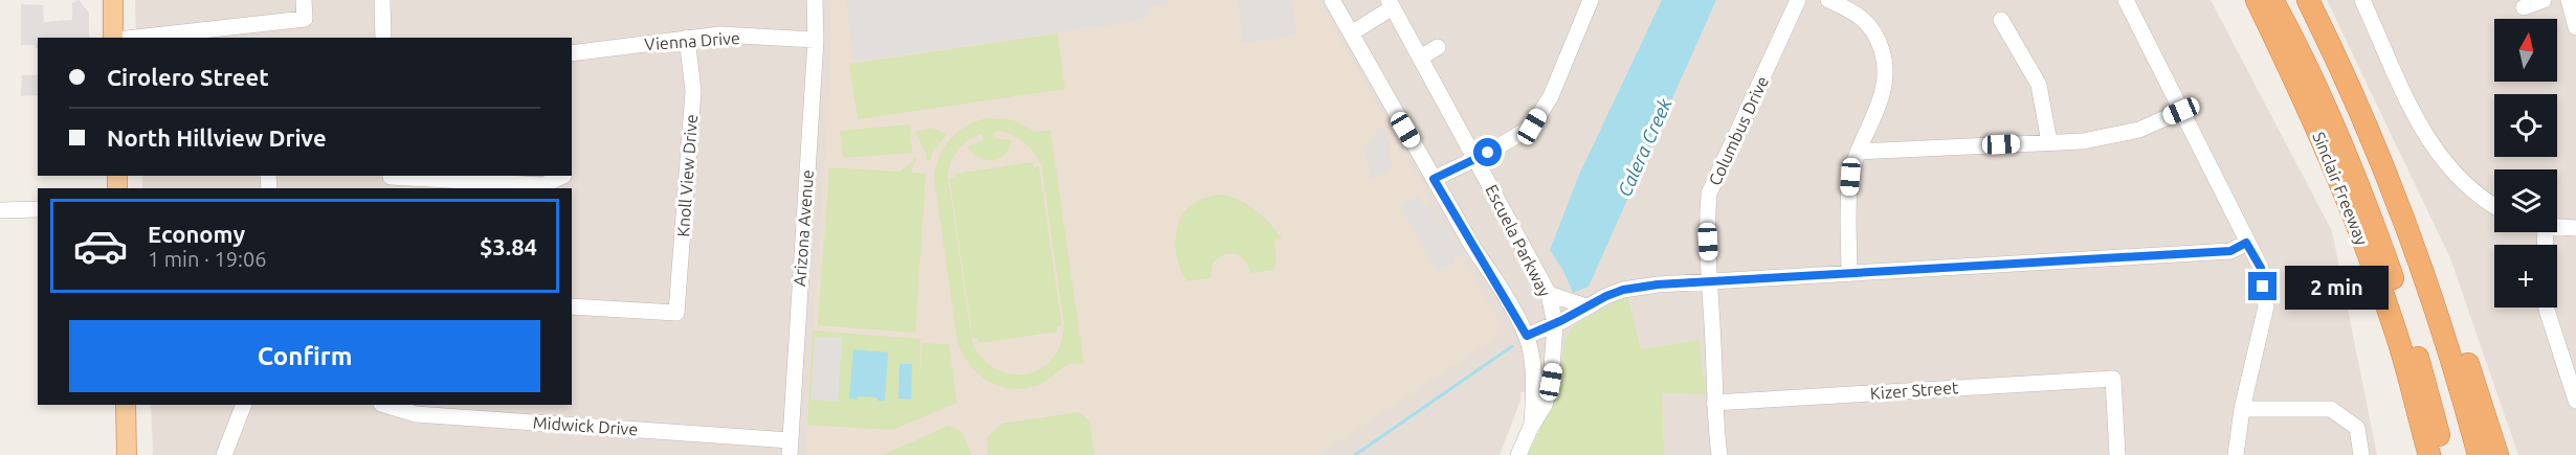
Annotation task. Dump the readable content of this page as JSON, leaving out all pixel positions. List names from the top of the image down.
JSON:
{
  "streets": {
    "highway": ["Sinclair Freeway"],
    "street": [
      "Vienna Drive",
      "Columbus Drive",
      "Knoll View Drive",
      "Arizona Avenue",
      "Escuela Parkway",
      "Kizer Street",
      "Midwick Drive"
    ]
  },
  "crossings": [
    ["Vienna Drive", "Knoll View Drive"],
    ["Vienna Drive", "Arizona Avenue"],
    ["Columbus Drive", "Kizer Street"],
    ["Arizona Avenue", "Midwick Drive"]
  ],
  "water": ["Calera Creek"],
  "north": "top",
  "page": {
    "map_buttons": "+",
    "banner": ["Cirolero Street", "North Hillview Drive"],
    "list": [
      {
        "name": "Economy",
        "note": "1 min · 19:06",
        "value": "$3.84"
      }
    ],
    "bubble": "2 min",
    "buttons": "Confirm"
  }
}
